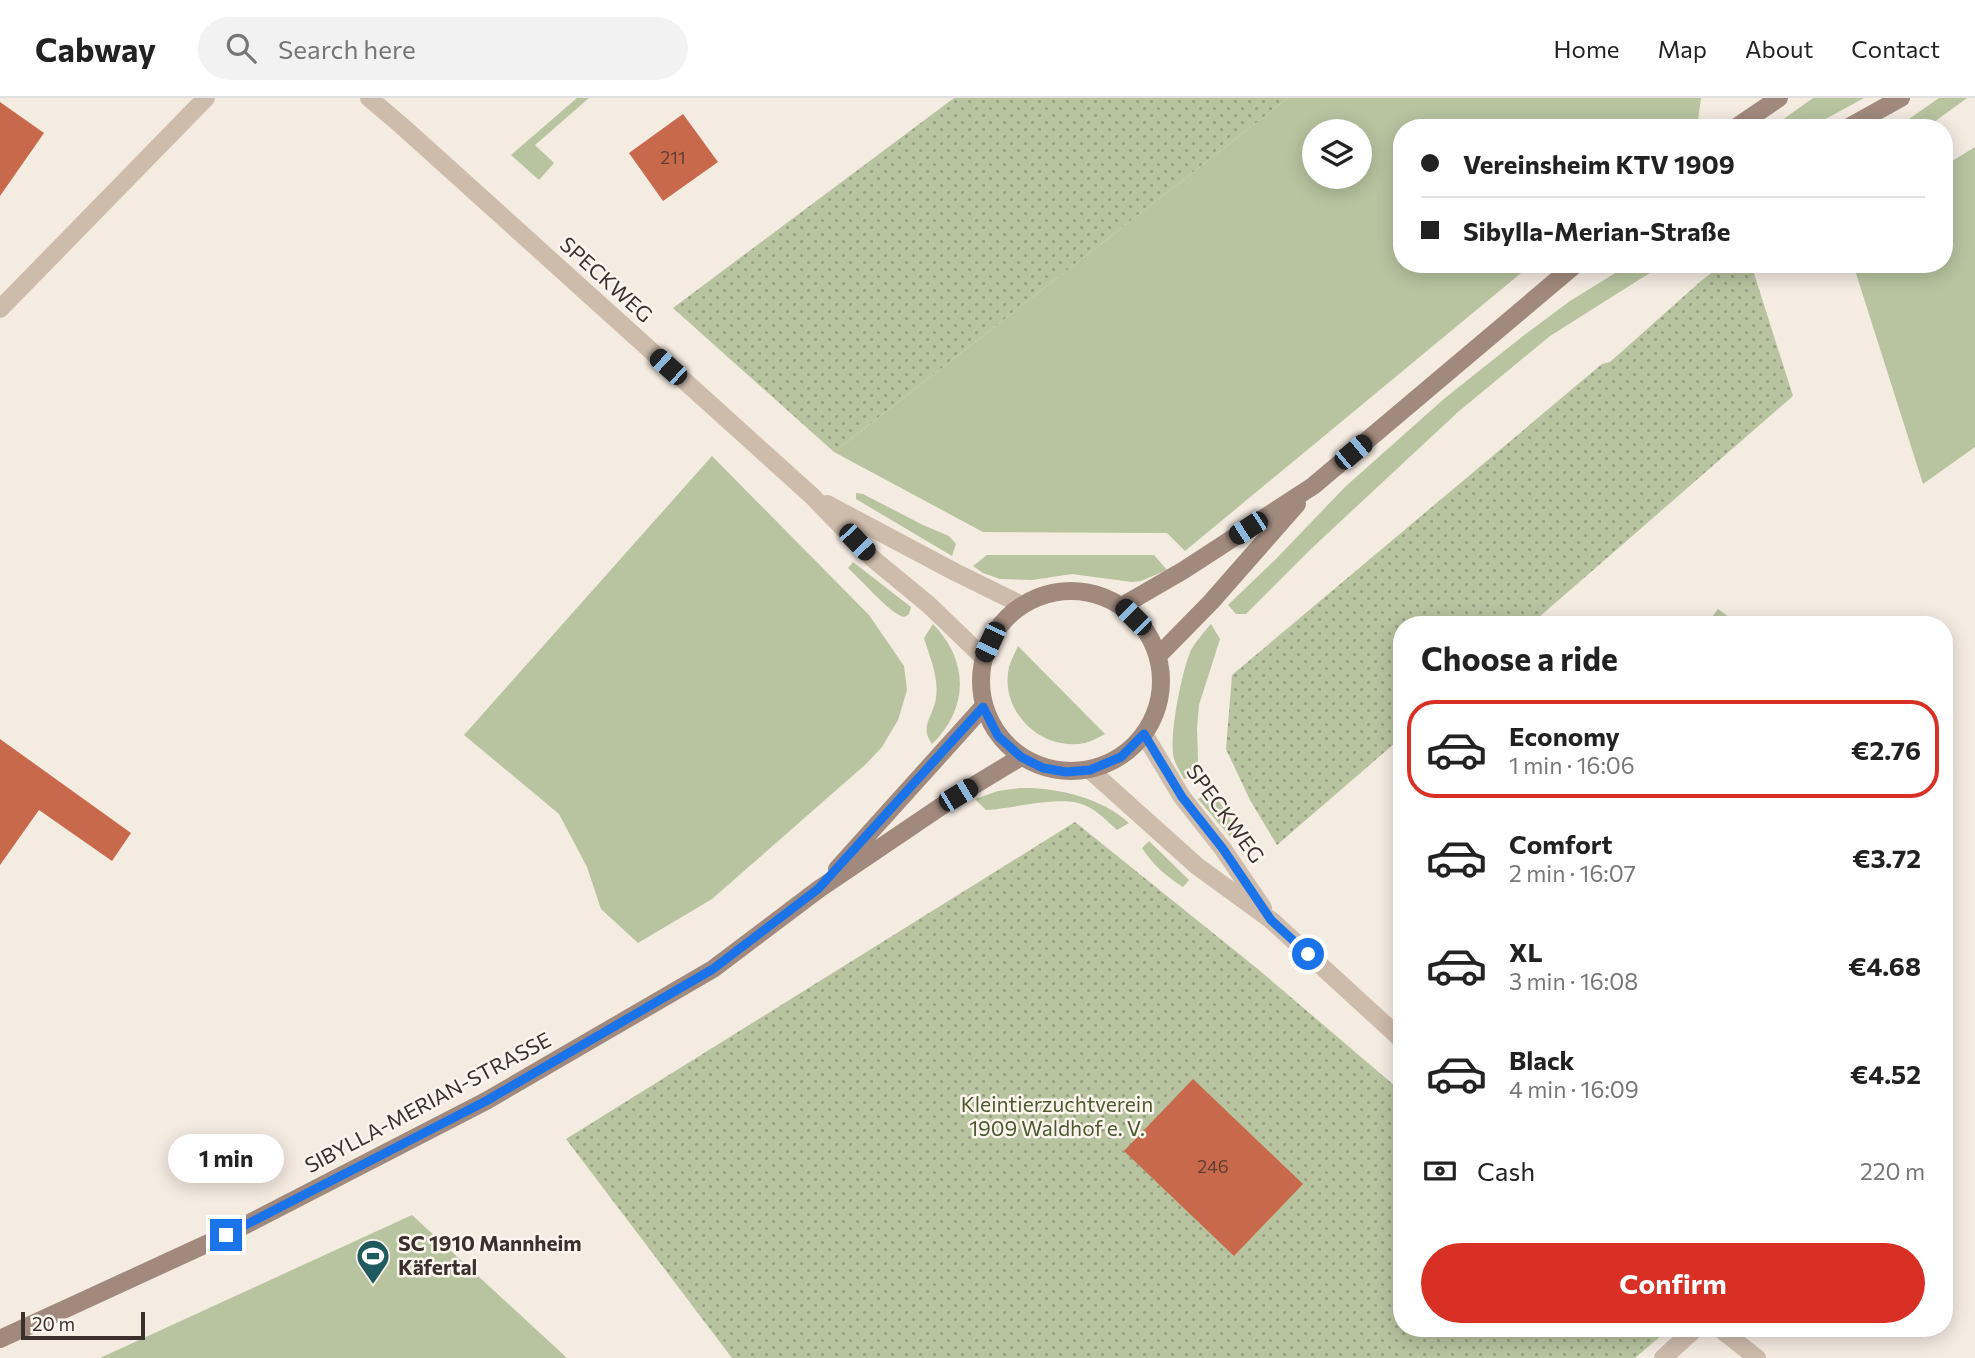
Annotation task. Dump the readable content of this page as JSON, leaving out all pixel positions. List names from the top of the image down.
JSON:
{
  "streets": {
    "main road": ["SIBYLLA-MERIAN-STRASSE"],
    "street": ["SPECKWEG"]
  },
  "crossings": [
    ["SPECKWEG", "SIBYLLA-MERIAN-STRASSE"]
  ],
  "parks": ["Kleintierzuchtverein 1909 Waldhof e. V."],
  "places": {
    "sports": ["SC 1910 Mannheim Käfertal"]
  },
  "house_numbers": ["211", "246"],
  "scale_bar": "20 m",
  "page": {
    "header": "Cabway",
    "search": "Search here",
    "nav": [
      "Home",
      "Map",
      "About",
      "Contact"
    ],
    "banner": ["Vereinsheim KTV 1909", "Sibylla-Merian-Straße"],
    "heading": "Choose a ride",
    "list": [
      {
        "name": "Economy",
        "note": "1 min · 16:06",
        "value": "€2.76"
      },
      {
        "name": "Comfort",
        "note": "2 min · 16:07",
        "value": "€3.72"
      },
      {
        "name": "XL",
        "note": "3 min · 16:08",
        "value": "€4.68"
      },
      {
        "name": "Black",
        "note": "4 min · 16:09",
        "value": "€4.52"
      }
    ],
    "pay": ["Cash", "220 m"],
    "bubble": "1 min",
    "buttons": "Confirm",
    "scale": "20 m"
  }
}
